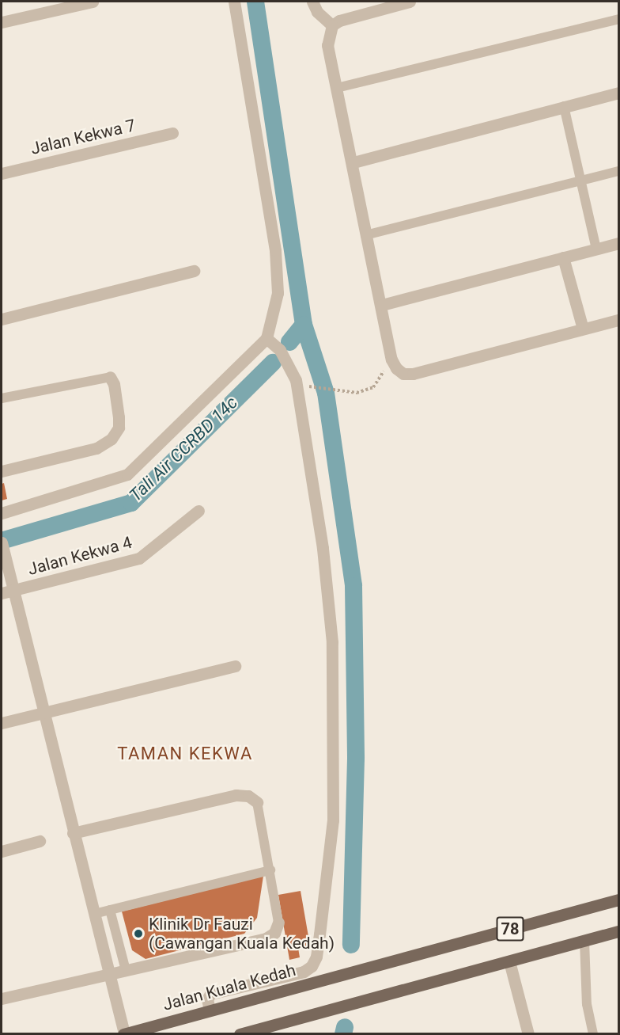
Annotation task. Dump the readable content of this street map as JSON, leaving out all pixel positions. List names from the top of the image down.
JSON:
{
  "streets": {
    "main road": ["78", "Jalan Kuala Kedah"],
    "street": ["Jalan Kekwa 7", "Jalan Kekwa 4"]
  },
  "districts": ["TAMAN KEKWA"],
  "water": ["Tali Air CCRBD 14c"],
  "places": ["Klinik Dr Fauzi (Cawangan Kuala Kedah)"]
}
